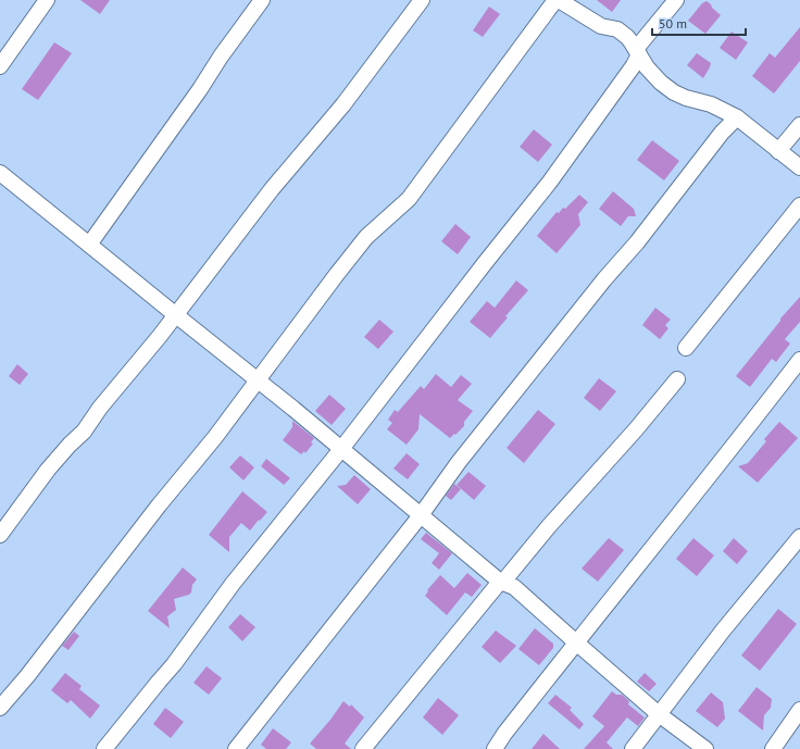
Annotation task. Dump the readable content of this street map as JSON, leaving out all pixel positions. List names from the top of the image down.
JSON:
{
  "scale_bar": "50 m"
}
